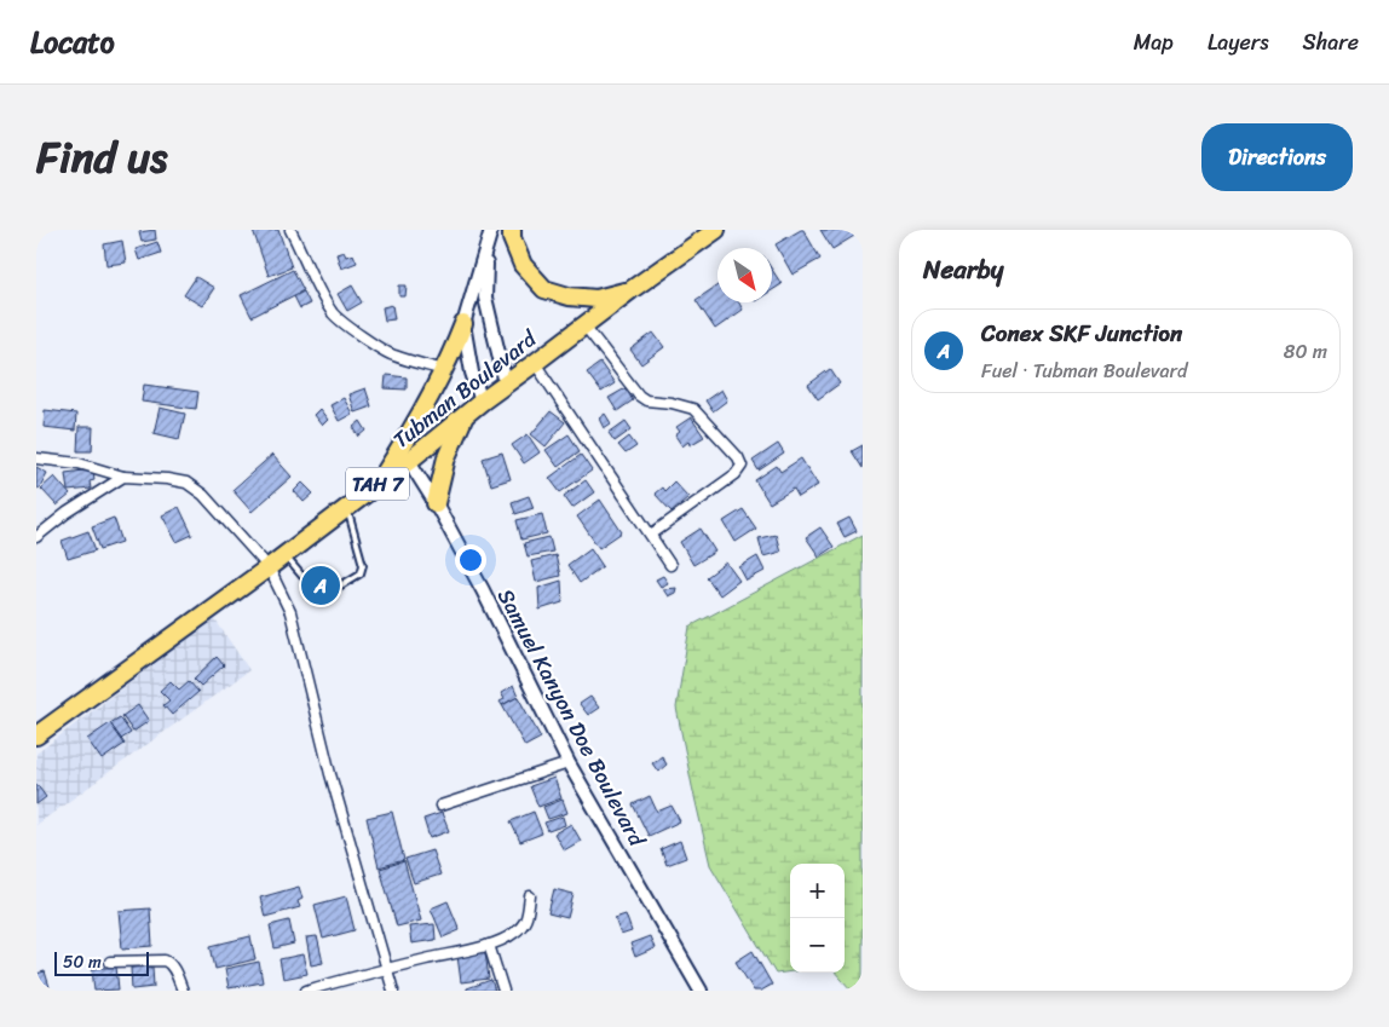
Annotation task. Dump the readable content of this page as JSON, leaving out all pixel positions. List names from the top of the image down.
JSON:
{
  "streets": {
    "highway": ["Tubman Boulevard", "TAH 7"],
    "street": ["Samuel Kanyon Doe Boulevard"]
  },
  "crossings": [
    ["Tubman Boulevard", "Samuel Kanyon Doe Boulevard"]
  ],
  "scale_bar": "50 m",
  "north": "bottom right",
  "page": {
    "header": "Locato",
    "nav": ["Map", "Layers", "Share"],
    "title": "Find us",
    "buttons": "Directions",
    "heading": "Nearby",
    "list": [
      {
        "mark": "A",
        "name": "Conex SKF Junction",
        "note": "Fuel · Tubman Boulevard",
        "value": "80 m"
      }
    ],
    "pins": "A",
    "map_buttons": ["+", "−"],
    "scale": "50 m"
  }
}
